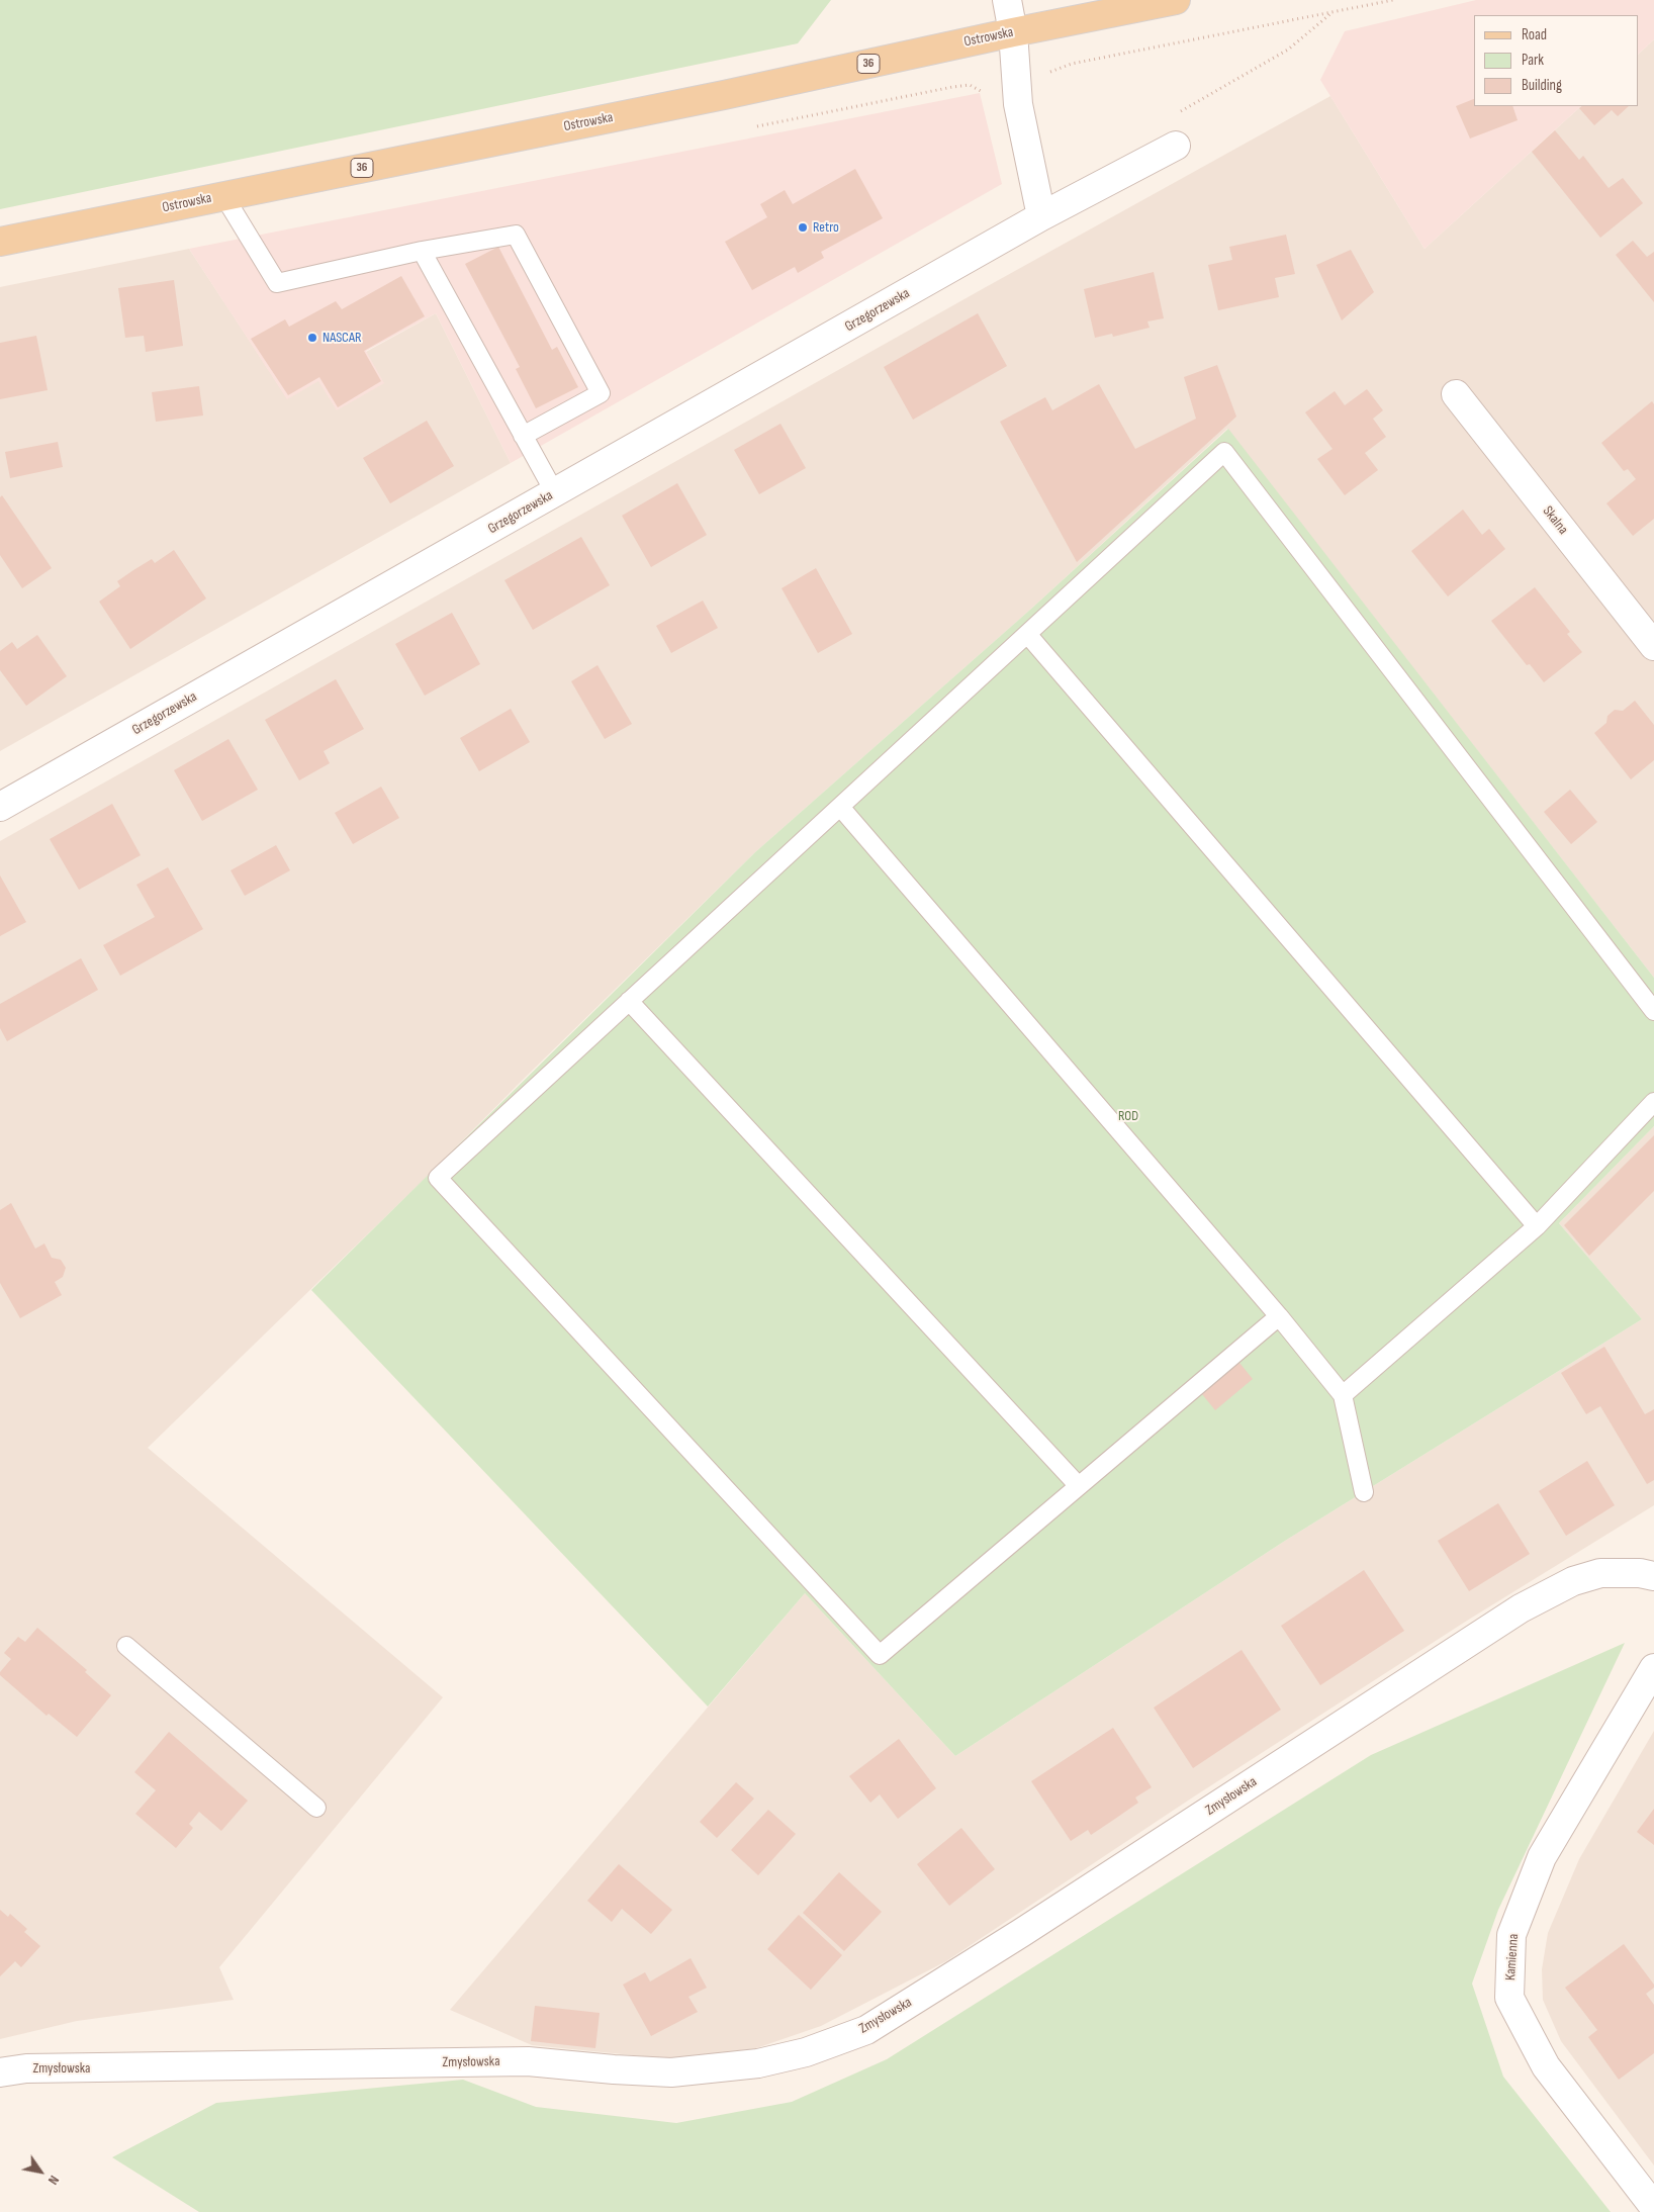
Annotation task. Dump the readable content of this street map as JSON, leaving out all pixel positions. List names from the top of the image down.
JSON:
{
  "streets": {
    "main road": ["Ostrowska", "36"],
    "street": [
      "Grzegorzewska",
      "Skalna",
      "Zmysłowska",
      "Kamienna"
    ]
  },
  "parks": ["ROD"],
  "places": ["Retro", "NASCAR"],
  "legend": ["Road", "Park", "Building"],
  "north": "bottom right"
}
